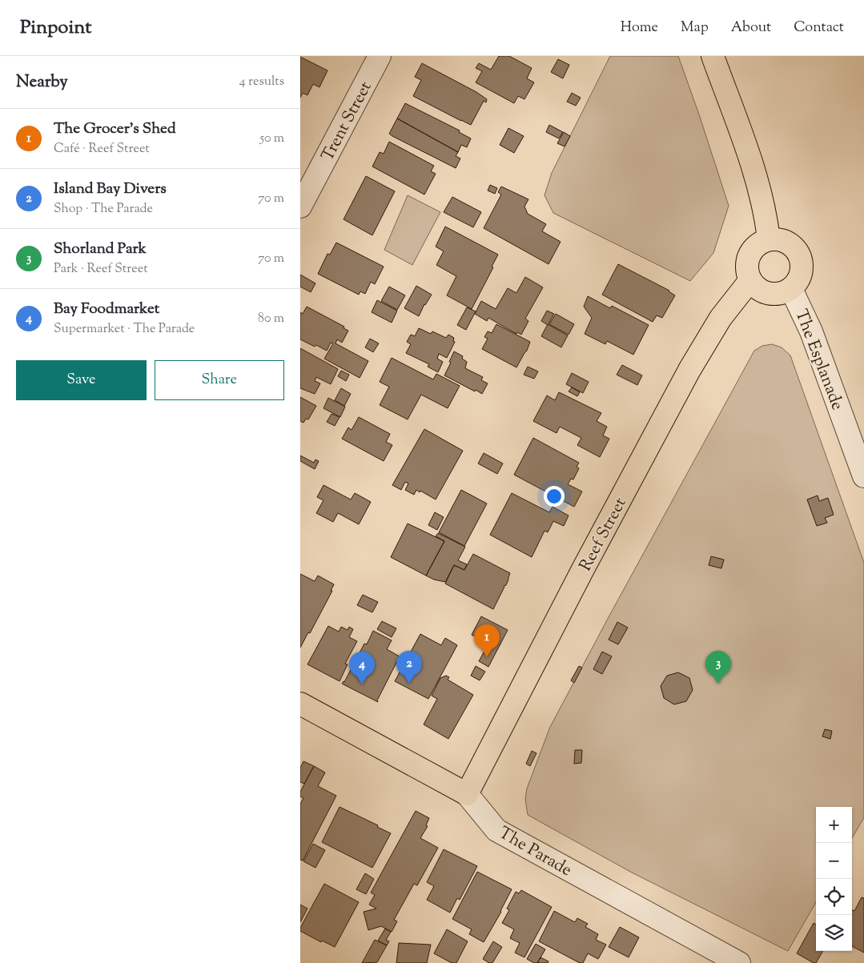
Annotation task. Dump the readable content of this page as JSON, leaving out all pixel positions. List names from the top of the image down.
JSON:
{
  "streets": {
    "main road": ["Reef Street", "The Parade"],
    "street": ["Trent Street", "The Esplanade"]
  },
  "crossings": [
    ["The Esplanade", "Reef Street"],
    ["Reef Street", "The Parade"]
  ],
  "page": {
    "header": "Pinpoint",
    "nav": [
      "Home",
      "Map",
      "About",
      "Contact"
    ],
    "heading": ["Nearby", "4 results"],
    "list": [
      {
        "mark": "1",
        "name": "The Grocer's Shed",
        "note": "Café · Reef Street",
        "value": "50 m"
      },
      {
        "mark": "2",
        "name": "Island Bay Divers",
        "note": "Shop · The Parade",
        "value": "70 m"
      },
      {
        "mark": "3",
        "name": "Shorland Park",
        "note": "Park · Reef Street",
        "value": "70 m"
      },
      {
        "mark": "4",
        "name": "Bay Foodmarket",
        "note": "Supermarket · The Parade",
        "value": "80 m"
      }
    ],
    "buttons": ["Save", "Share"],
    "pins": [
      "1",
      "2",
      "3",
      "4"
    ],
    "map_buttons": ["+", "−"]
  }
}
